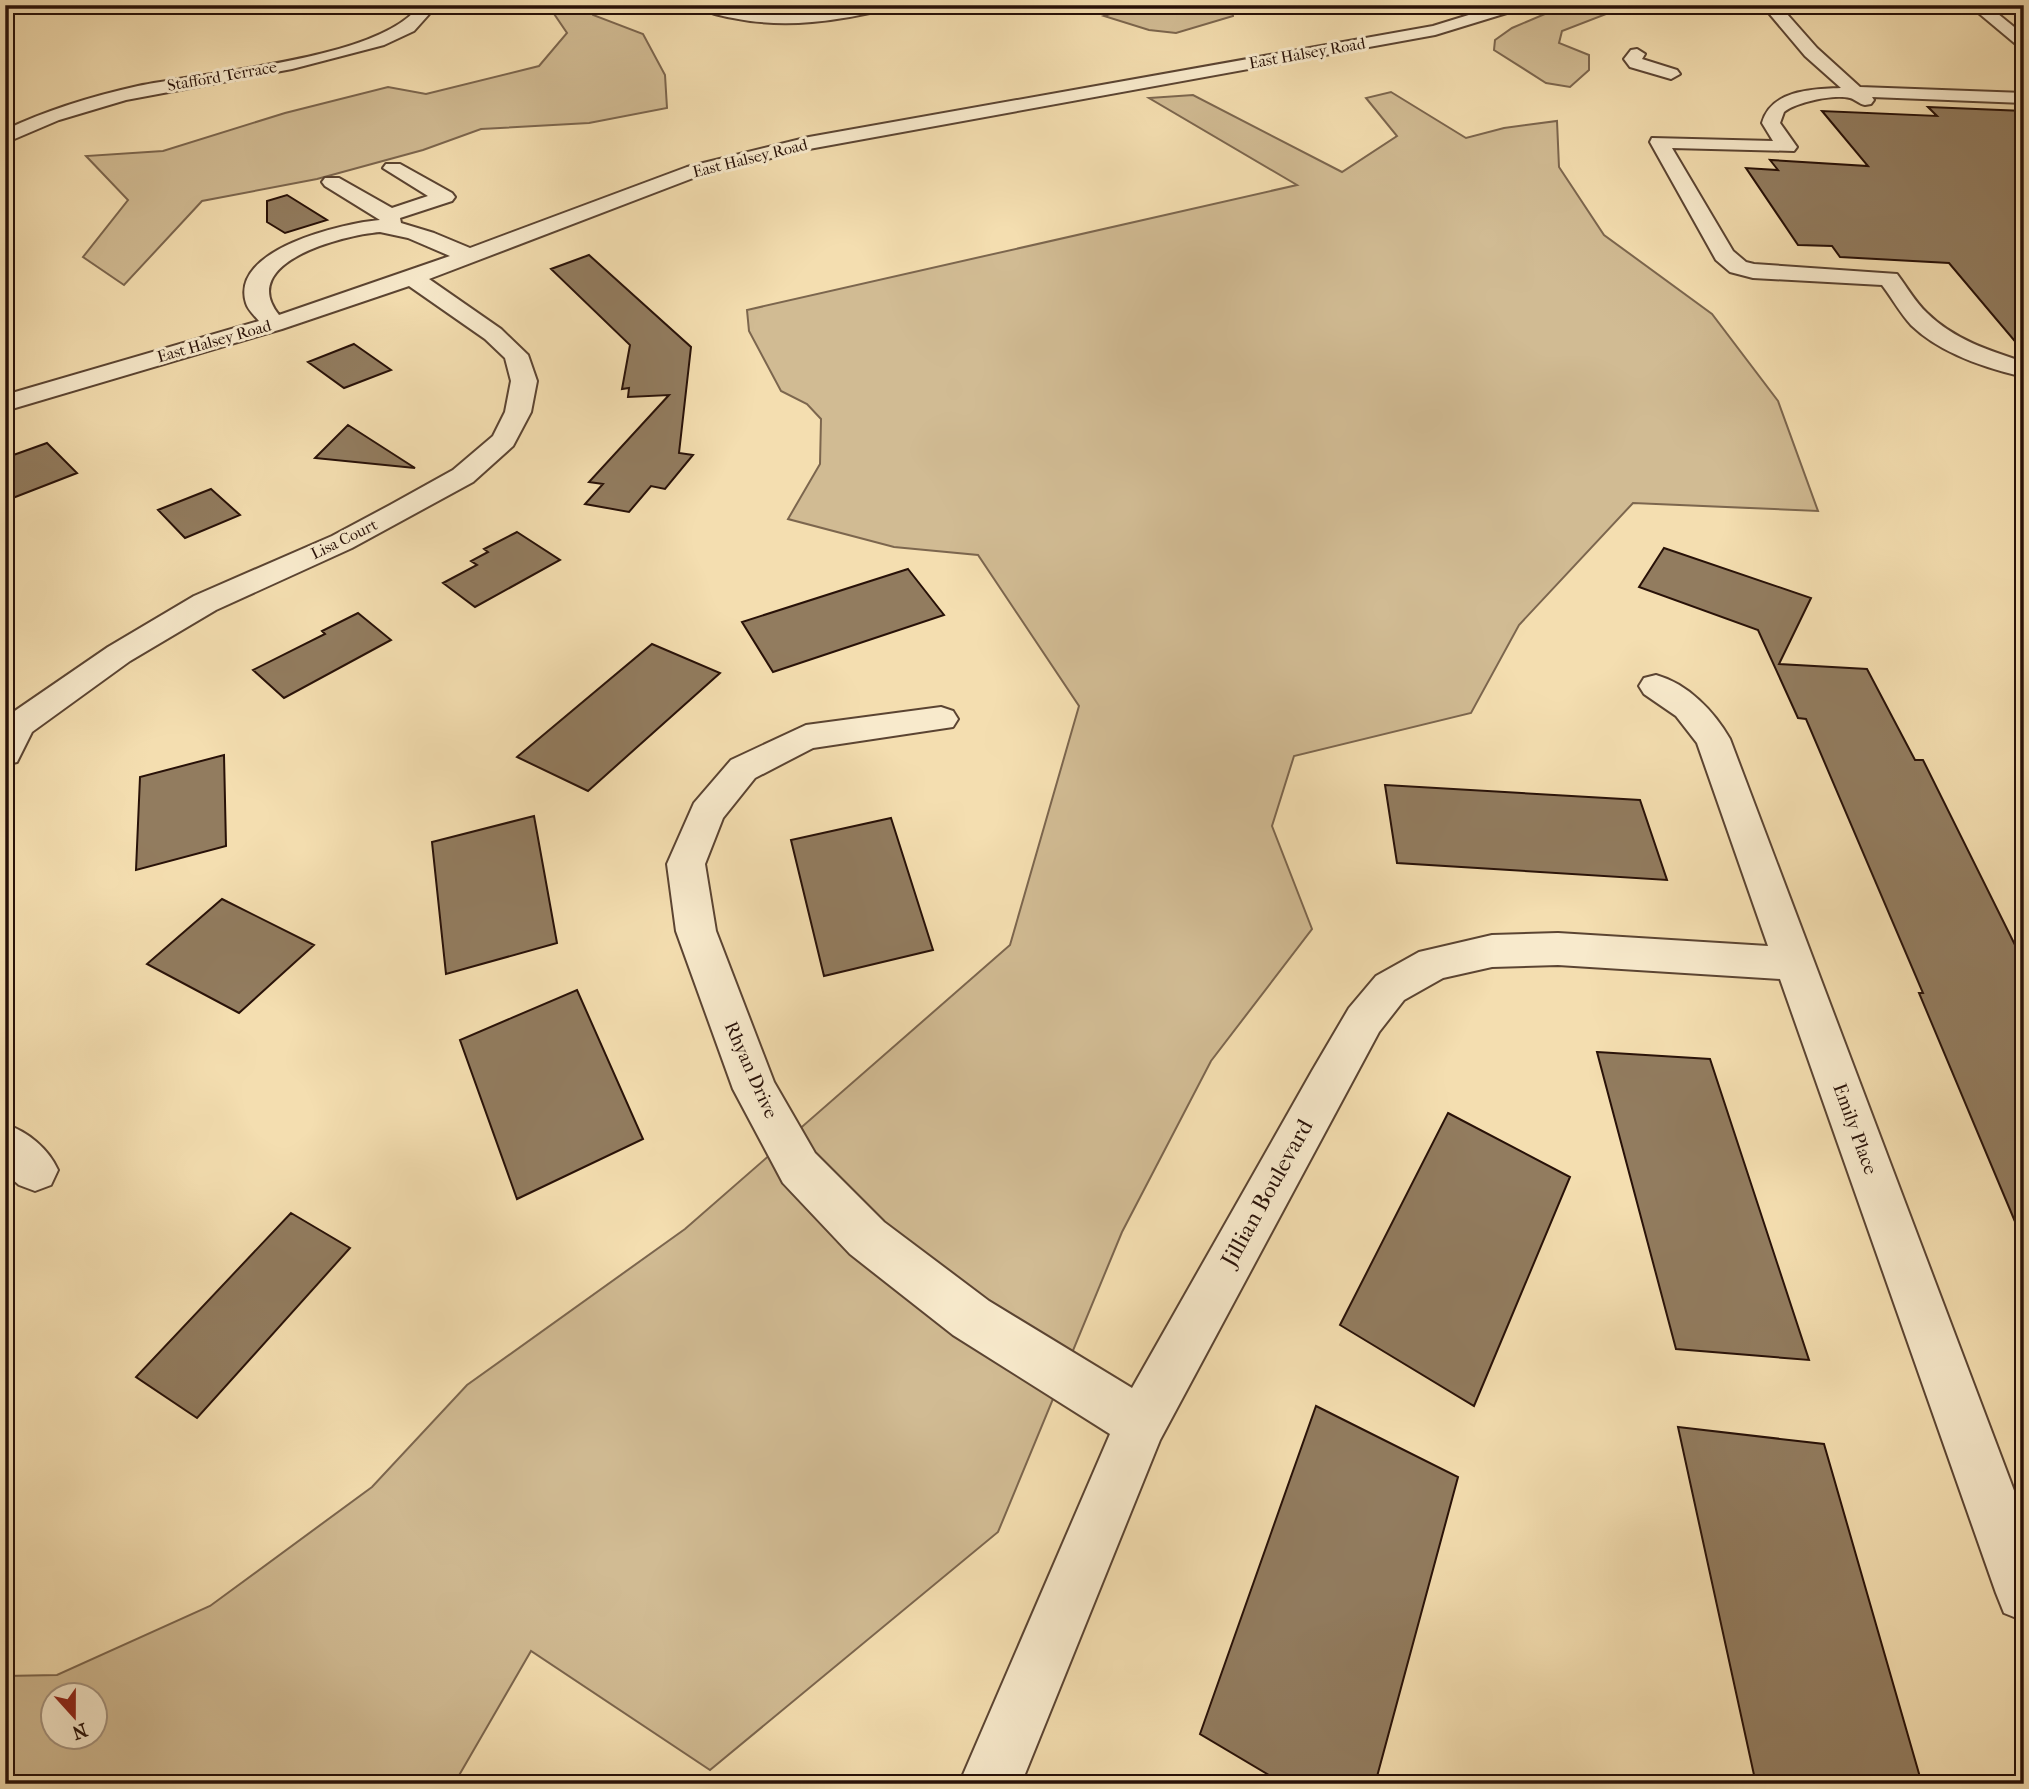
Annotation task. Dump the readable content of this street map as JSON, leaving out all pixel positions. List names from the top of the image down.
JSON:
{
  "streets": {
    "street": [
      "East Halsey Road",
      "Stafford Terrace",
      "Lisa Court",
      "Rhyan Drive",
      "Emily Place",
      "Jillian Boulevard"
    ]
  },
  "crossings": [
    ["East Halsey Road", "Lisa Court"],
    ["Rhyan Drive", "Jillian Boulevard"],
    ["Emily Place", "Jillian Boulevard"]
  ],
  "north": "bottom"
}
